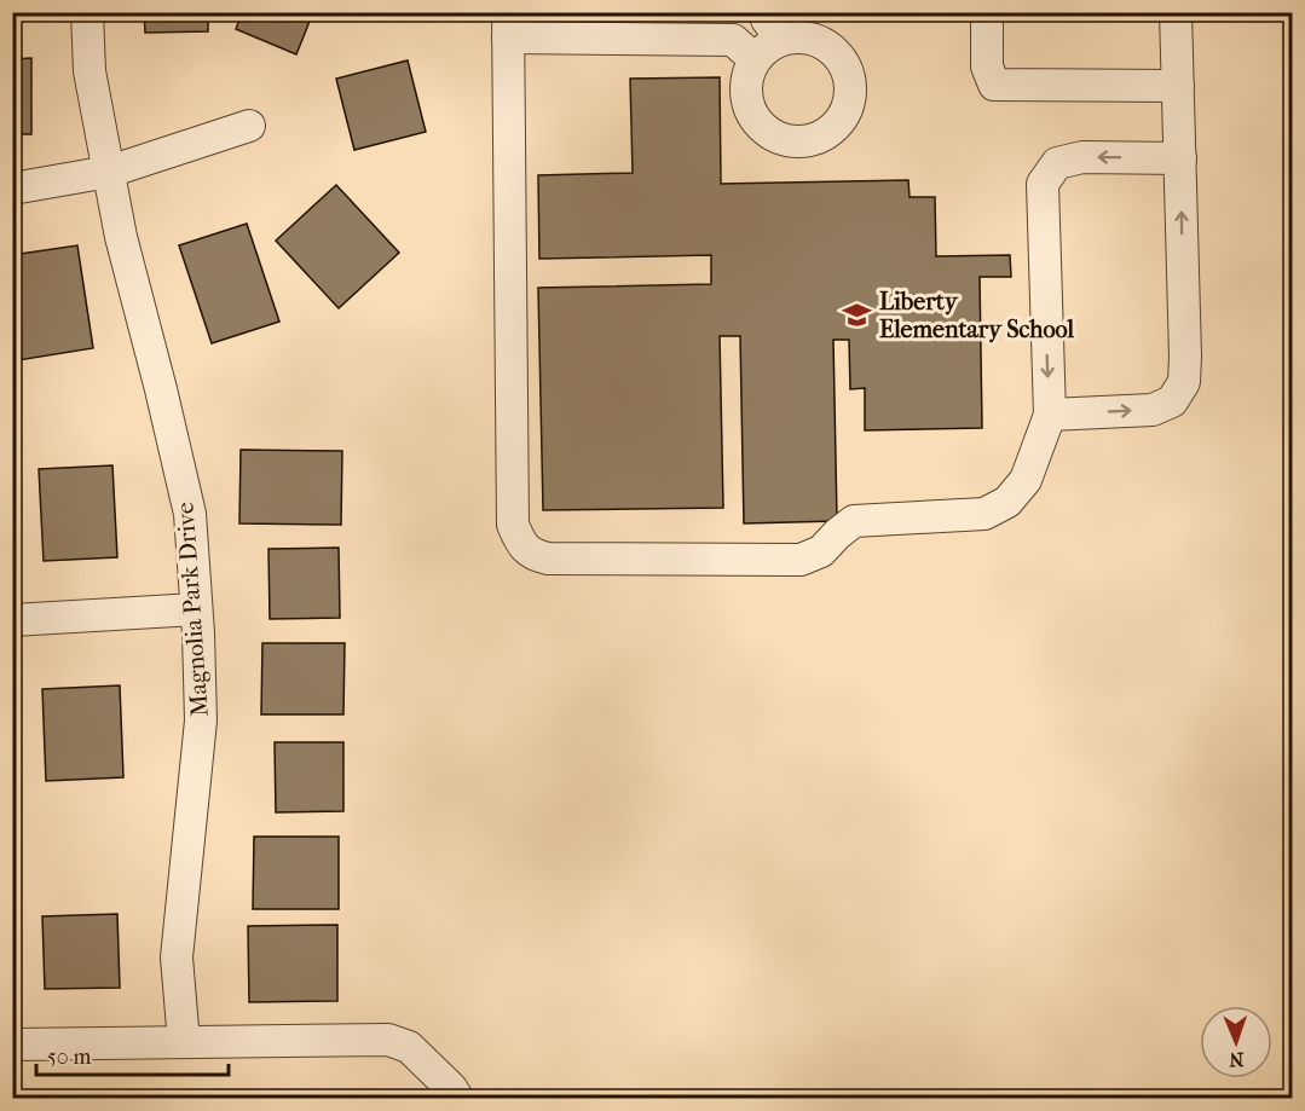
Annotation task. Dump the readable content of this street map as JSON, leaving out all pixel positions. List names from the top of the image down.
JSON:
{
  "streets": {
    "street": ["Magnolia Park Drive"]
  },
  "places": {
    "school or university": ["Liberty Elementary School"]
  },
  "scale_bar": "50 m",
  "north": "bottom"
}
